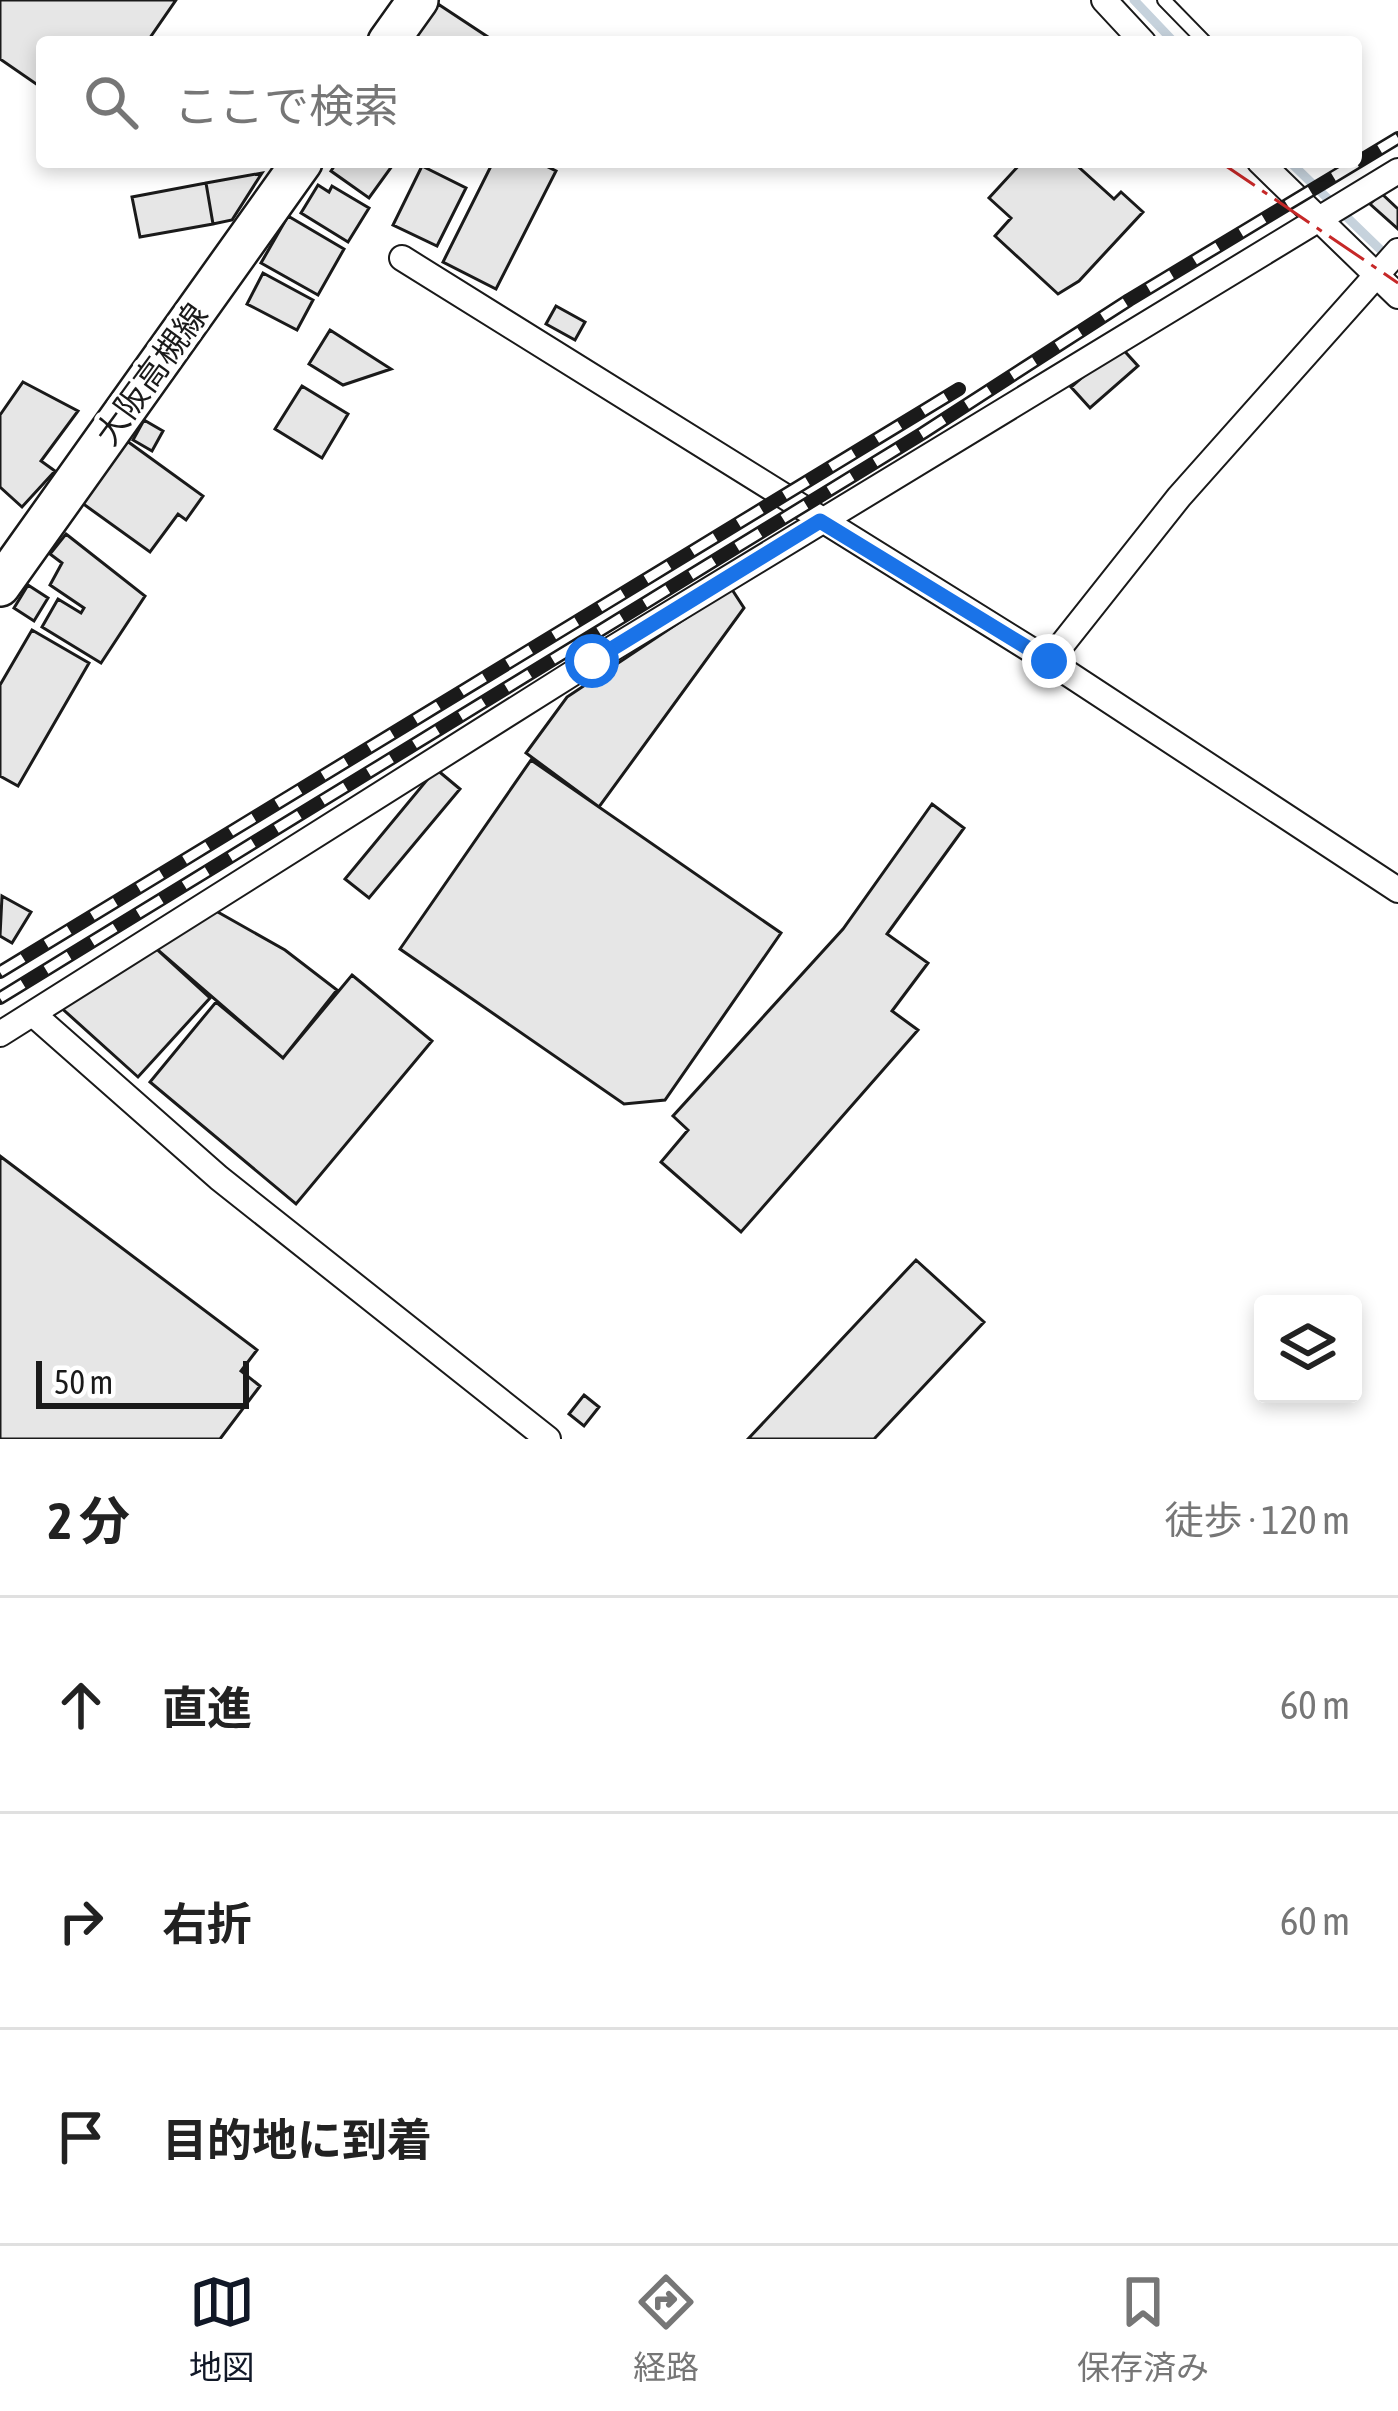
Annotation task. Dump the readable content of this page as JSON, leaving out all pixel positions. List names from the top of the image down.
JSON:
{
  "streets": {
    "main road": ["大阪高槻線"]
  },
  "scale_bar": "50 m",
  "page": {
    "search": "ここで検索",
    "scale": "50 m",
    "heading": ["2 分", "徒歩 · 120 m"],
    "list": [
      ["直進", "60 m"],
      ["右折", "60 m"],
      "目的地に到着"
    ],
    "nav": ["地図", "経路", "保存済み"]
  }
}
